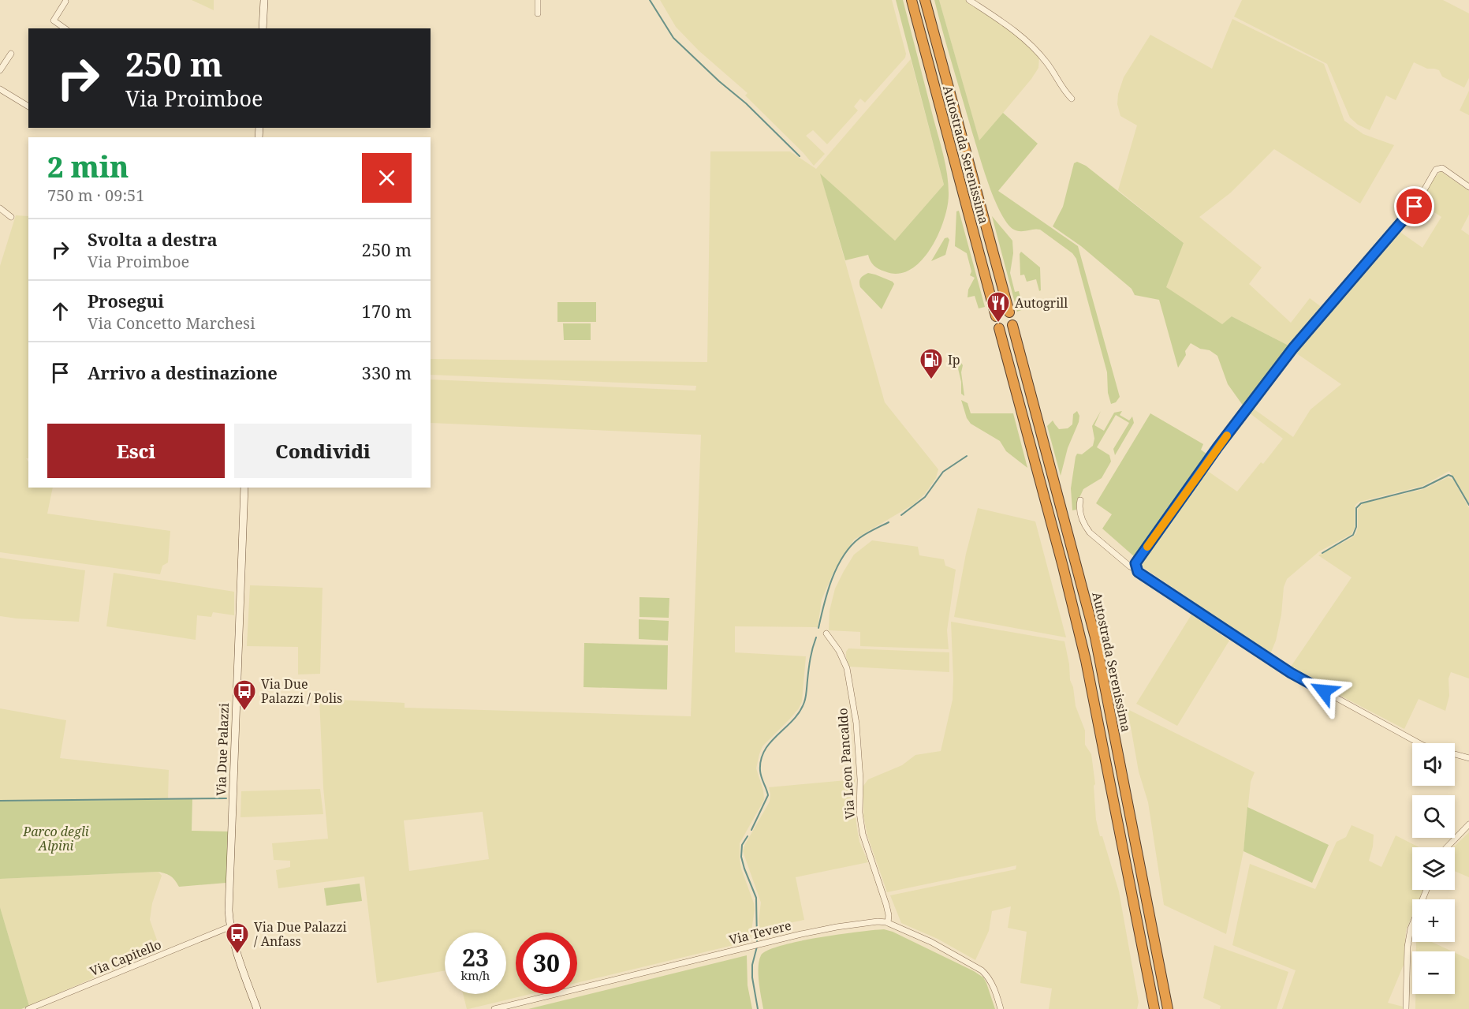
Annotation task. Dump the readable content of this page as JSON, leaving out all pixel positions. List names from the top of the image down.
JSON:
{
  "streets": {
    "highway": ["Autostrada Serenissima"],
    "street": [
      "Via Due Palazzi",
      "Via Leon Pancaldo",
      "Via Tevere",
      "Via Capitello"
    ]
  },
  "crossings": [
    ["Via Due Palazzi", "Via Capitello"],
    ["Via Leon Pancaldo", "Via Tevere"]
  ],
  "parks": ["Parco degli Alpini"],
  "places": {
    "restaurant": ["Autogrill"],
    "fuel station": ["Ip"],
    "bus stop": ["Via Due Palazzi / Polis", "Via Due Palazzi / Anfass"]
  },
  "page": {
    "turn": ["250 m", "Via Proimboe"],
    "heading": ["2 min", "750 m · 09:51"],
    "list": [
      {
        "name": "Svolta a destra",
        "note": "Via Proimboe",
        "value": "250 m"
      },
      {
        "name": "Prosegui",
        "note": "Via Concetto Marchesi",
        "value": "170 m"
      },
      {
        "name": "Arrivo a destinazione",
        "value": "330 m"
      }
    ],
    "buttons": ["Esci", "Condividi"],
    "map_buttons": ["+", "−"],
    "speed": "23 km/h",
    "limit": "30"
  }
}
